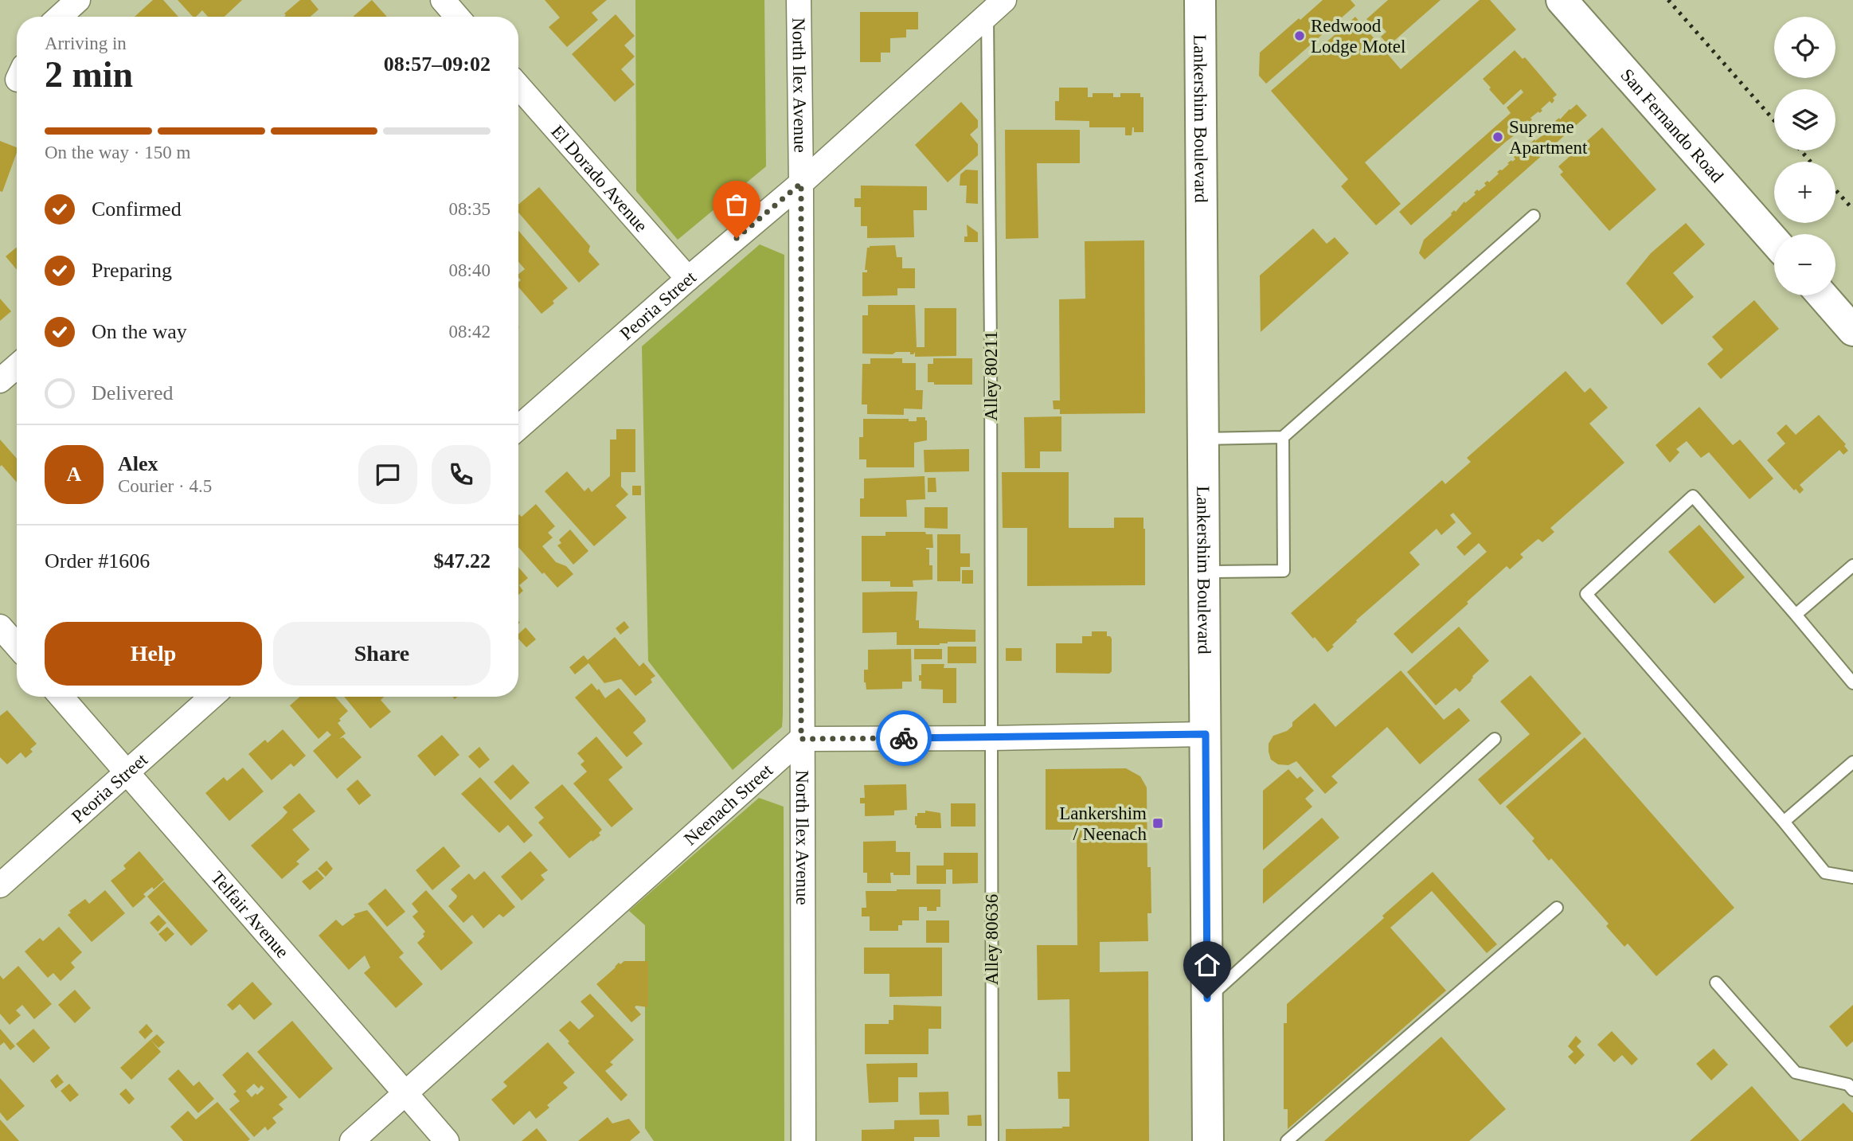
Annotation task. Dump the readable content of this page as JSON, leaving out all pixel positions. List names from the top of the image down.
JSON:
{
  "streets": {
    "main road": ["Lankershim Boulevard", "San Fernando Road"],
    "street": [
      "North Ilex Avenue",
      "El Dorado Avenue",
      "Peoria Street",
      "Neenach Street",
      "Telfair Avenue"
    ],
    "lane": ["Alley 80211", "Alley 80636"]
  },
  "crossings": [
    ["North Ilex Avenue", "Peoria Street"],
    ["North Ilex Avenue", "Neenach Street"],
    ["El Dorado Avenue", "Peoria Street"],
    ["Peoria Street", "Alley 80211"],
    ["Peoria Street", "Telfair Avenue"],
    ["Alley 80211", "Alley 80636"],
    ["Neenach Street", "Telfair Avenue"]
  ],
  "places": {
    "other": ["Redwood Lodge Motel", "Supreme Apartment"],
    "transit": ["Lankershim / Neenach"]
  },
  "page": {
    "map_buttons": ["+", "−"],
    "heading": ["2 min", "Arriving in", "08:57–09:02"],
    "panel": [
      "Alex",
      "Courier · 4.5",
      "Order #1606",
      "$47.22"
    ],
    "bar": "On the way · 150 m",
    "list": [
      ["Confirmed", "08:35"],
      ["Preparing", "08:40"],
      ["On the way", "08:42"],
      "Delivered"
    ],
    "round": "A",
    "buttons": ["Help", "Share"]
  }
}
